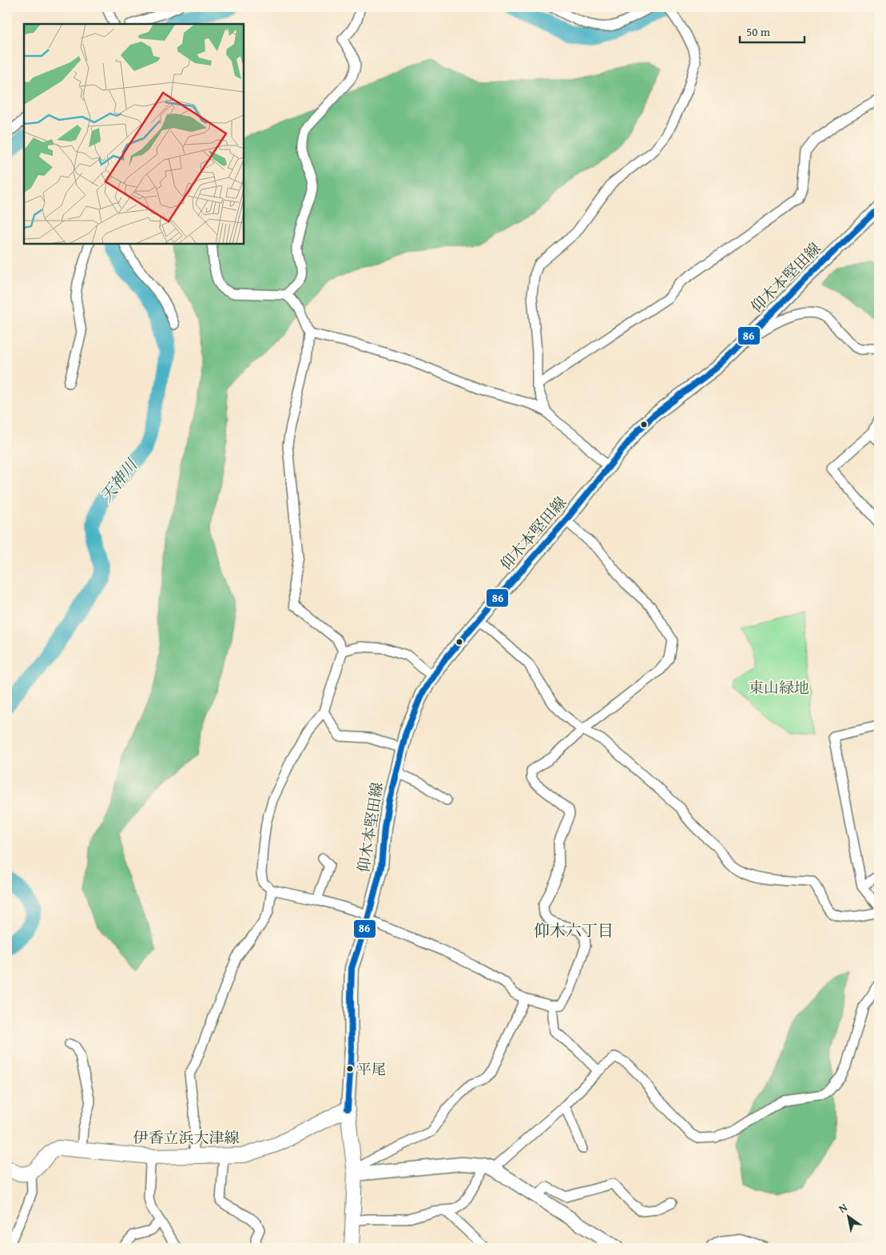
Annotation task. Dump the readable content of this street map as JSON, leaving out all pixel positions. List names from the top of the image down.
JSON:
{
  "streets": {
    "main road": ["仰木本堅田線", "伊香立浜大津線"]
  },
  "crossings": [
    ["仰木本堅田線", "伊香立浜大津線"]
  ],
  "districts": ["仰木六丁目"],
  "water": ["天神川"],
  "parks": ["東山緑地"],
  "places": ["平尾"],
  "lines": ["transit line 86"],
  "scale_bar": "50 m",
  "north": "top left"
}
